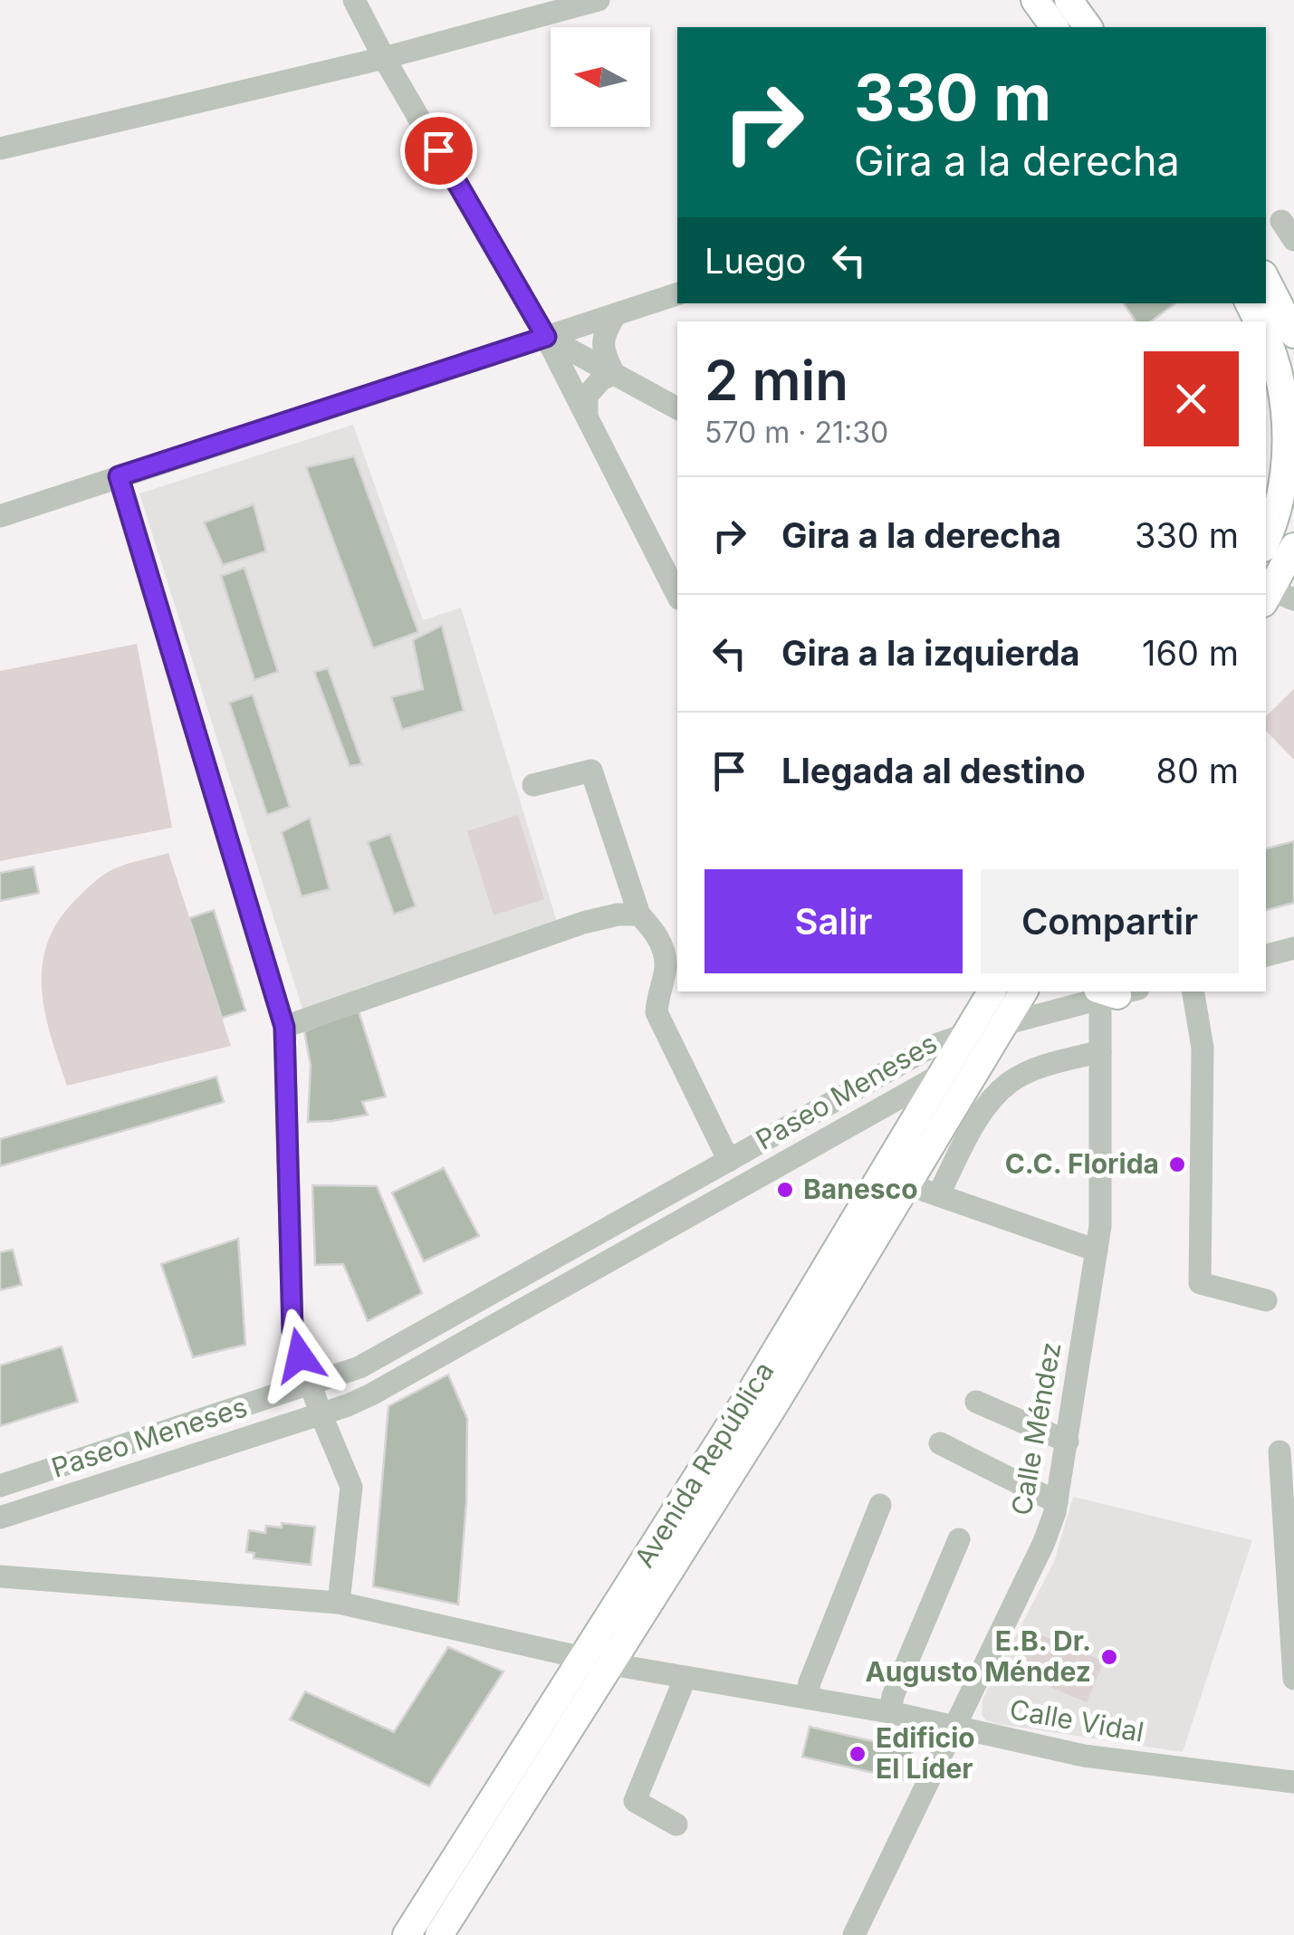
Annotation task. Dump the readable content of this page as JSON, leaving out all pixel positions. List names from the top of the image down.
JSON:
{
  "streets": {
    "main road": ["Avenida República"],
    "street": ["Paseo Meneses", "Calle Méndez", "Calle Vidal"]
  },
  "crossings": [
    ["Paseo Meneses", "Avenida República"],
    ["Calle Méndez", "Calle Vidal"],
    ["Avenida República", "Calle Vidal"]
  ],
  "places": [
    "C.C. Florida",
    "Banesco",
    "E.B. Dr. Augusto Méndez",
    "Edificio El Líder"
  ],
  "north": "left",
  "page": {
    "turn": ["330 m", "Gira a la derecha"],
    "then": "Luego",
    "heading": ["2 min", "570 m · 21:30"],
    "list": [
      {
        "name": "Gira a la derecha",
        "value": "330 m"
      },
      {
        "name": "Gira a la izquierda",
        "value": "160 m"
      },
      {
        "name": "Llegada al destino",
        "value": "80 m"
      }
    ],
    "buttons": ["Salir", "Compartir"]
  }
}
